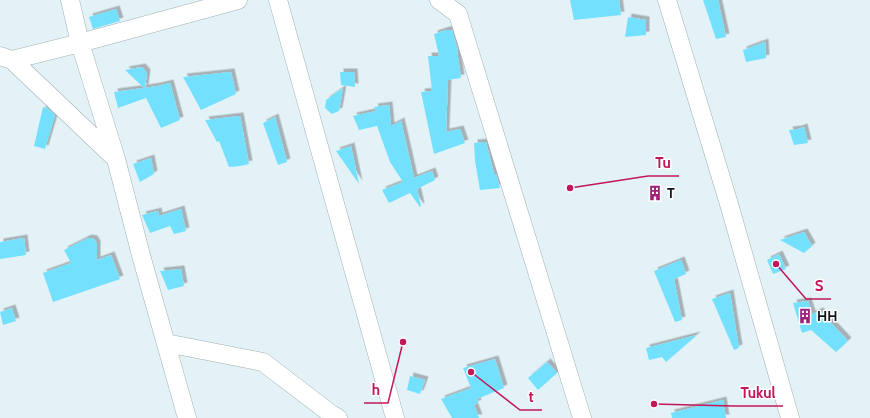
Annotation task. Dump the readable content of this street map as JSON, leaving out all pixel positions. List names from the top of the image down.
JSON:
{
  "places": {
    "other": [
      "Tu",
      "S",
      "h",
      "t",
      "Tukul"
    ],
    "building": ["T", "HH"]
  }
}
